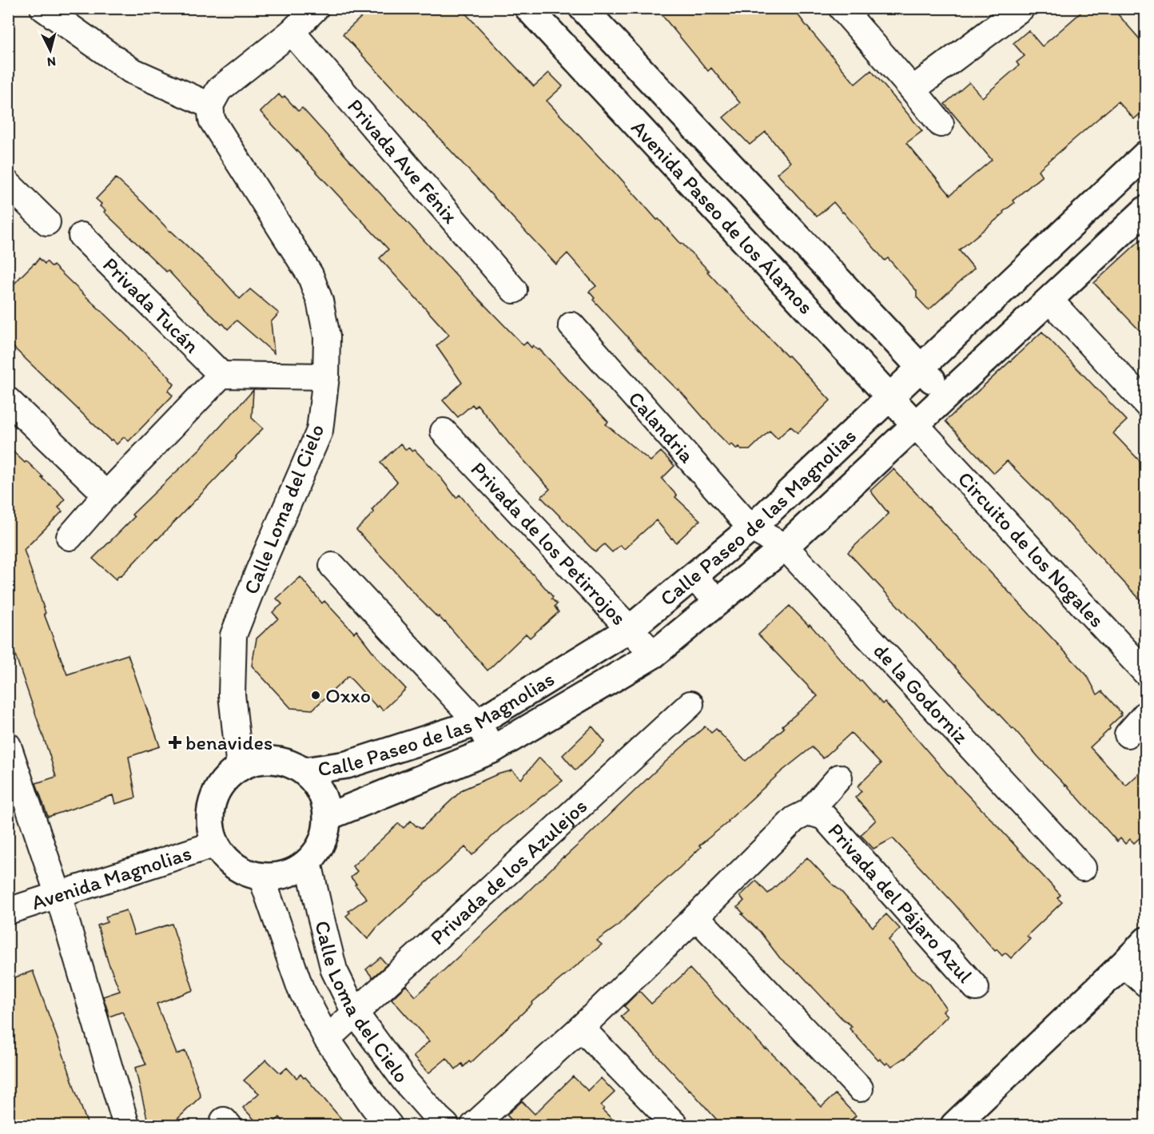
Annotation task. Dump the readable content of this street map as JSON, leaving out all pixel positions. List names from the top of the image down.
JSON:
{
  "streets": {
    "street": [
      "Privada Ave Fénix",
      "Avenida Paseo de los Álamos",
      "Privada Tucán",
      "Calandria",
      "Calle Loma del Cielo",
      "Calle Paseo de las Magnolias",
      "Privada de los Petirrojos",
      "Circuito de los Nogales",
      "de la Godorniz",
      "Privada de los Azulejos",
      "Avenida Magnolias",
      "Privada del Pájaro Azul"
    ]
  },
  "crossings": [
    ["Avenida Paseo de los Álamos", "Calle Paseo de las Magnolias"],
    ["Avenida Paseo de los Álamos", "Circuito de los Nogales"],
    ["Calandria", "Calle Paseo de las Magnolias"],
    ["Calandria", "de la Godorniz"],
    ["Calle Loma del Cielo", "Calle Paseo de las Magnolias"],
    ["Calle Loma del Cielo", "Privada de los Azulejos"],
    ["Calle Loma del Cielo", "Avenida Magnolias"],
    ["Calle Paseo de las Magnolias", "Privada de los Petirrojos"],
    ["Calle Paseo de las Magnolias", "Circuito de los Nogales"],
    ["Calle Paseo de las Magnolias", "de la Godorniz"],
    ["Calle Paseo de las Magnolias", "Avenida Magnolias"]
  ],
  "places": {
    "other": ["Oxxo"],
    "health": ["benavides"]
  },
  "north": "bottom"
}
